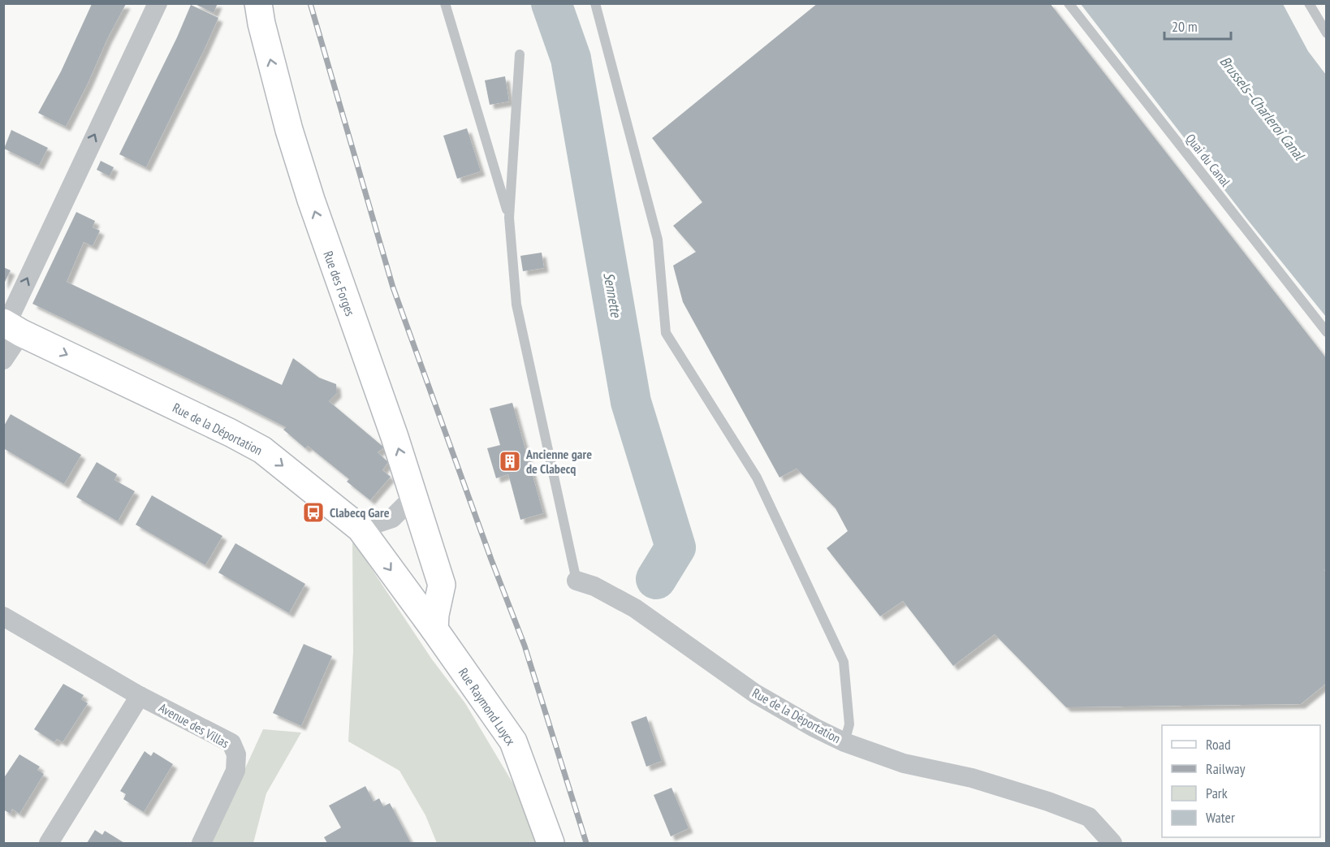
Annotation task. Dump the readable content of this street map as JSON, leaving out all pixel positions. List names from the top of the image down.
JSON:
{
  "streets": {
    "main road": ["Rue des Forges", "Rue de la Déportation", "Rue Raymond Luycx"],
    "street": ["Avenue des Villas"],
    "lane": ["Quai du Canal"]
  },
  "crossings": [
    ["Rue des Forges", "Rue Raymond Luycx"],
    ["Rue de la Déportation", "Rue Raymond Luycx"]
  ],
  "one_way": ["Rue des Forges", "Rue de la Déportation"],
  "water": ["Brussels–Charleroi Canal", "Sennette"],
  "places": {
    "building": ["Ancienne gare de Clabecq"],
    "bus stop": ["Clabecq Gare"]
  },
  "legend": [
    "Road",
    "Railway",
    "Park",
    "Water"
  ],
  "scale_bar": "20 m"
}
